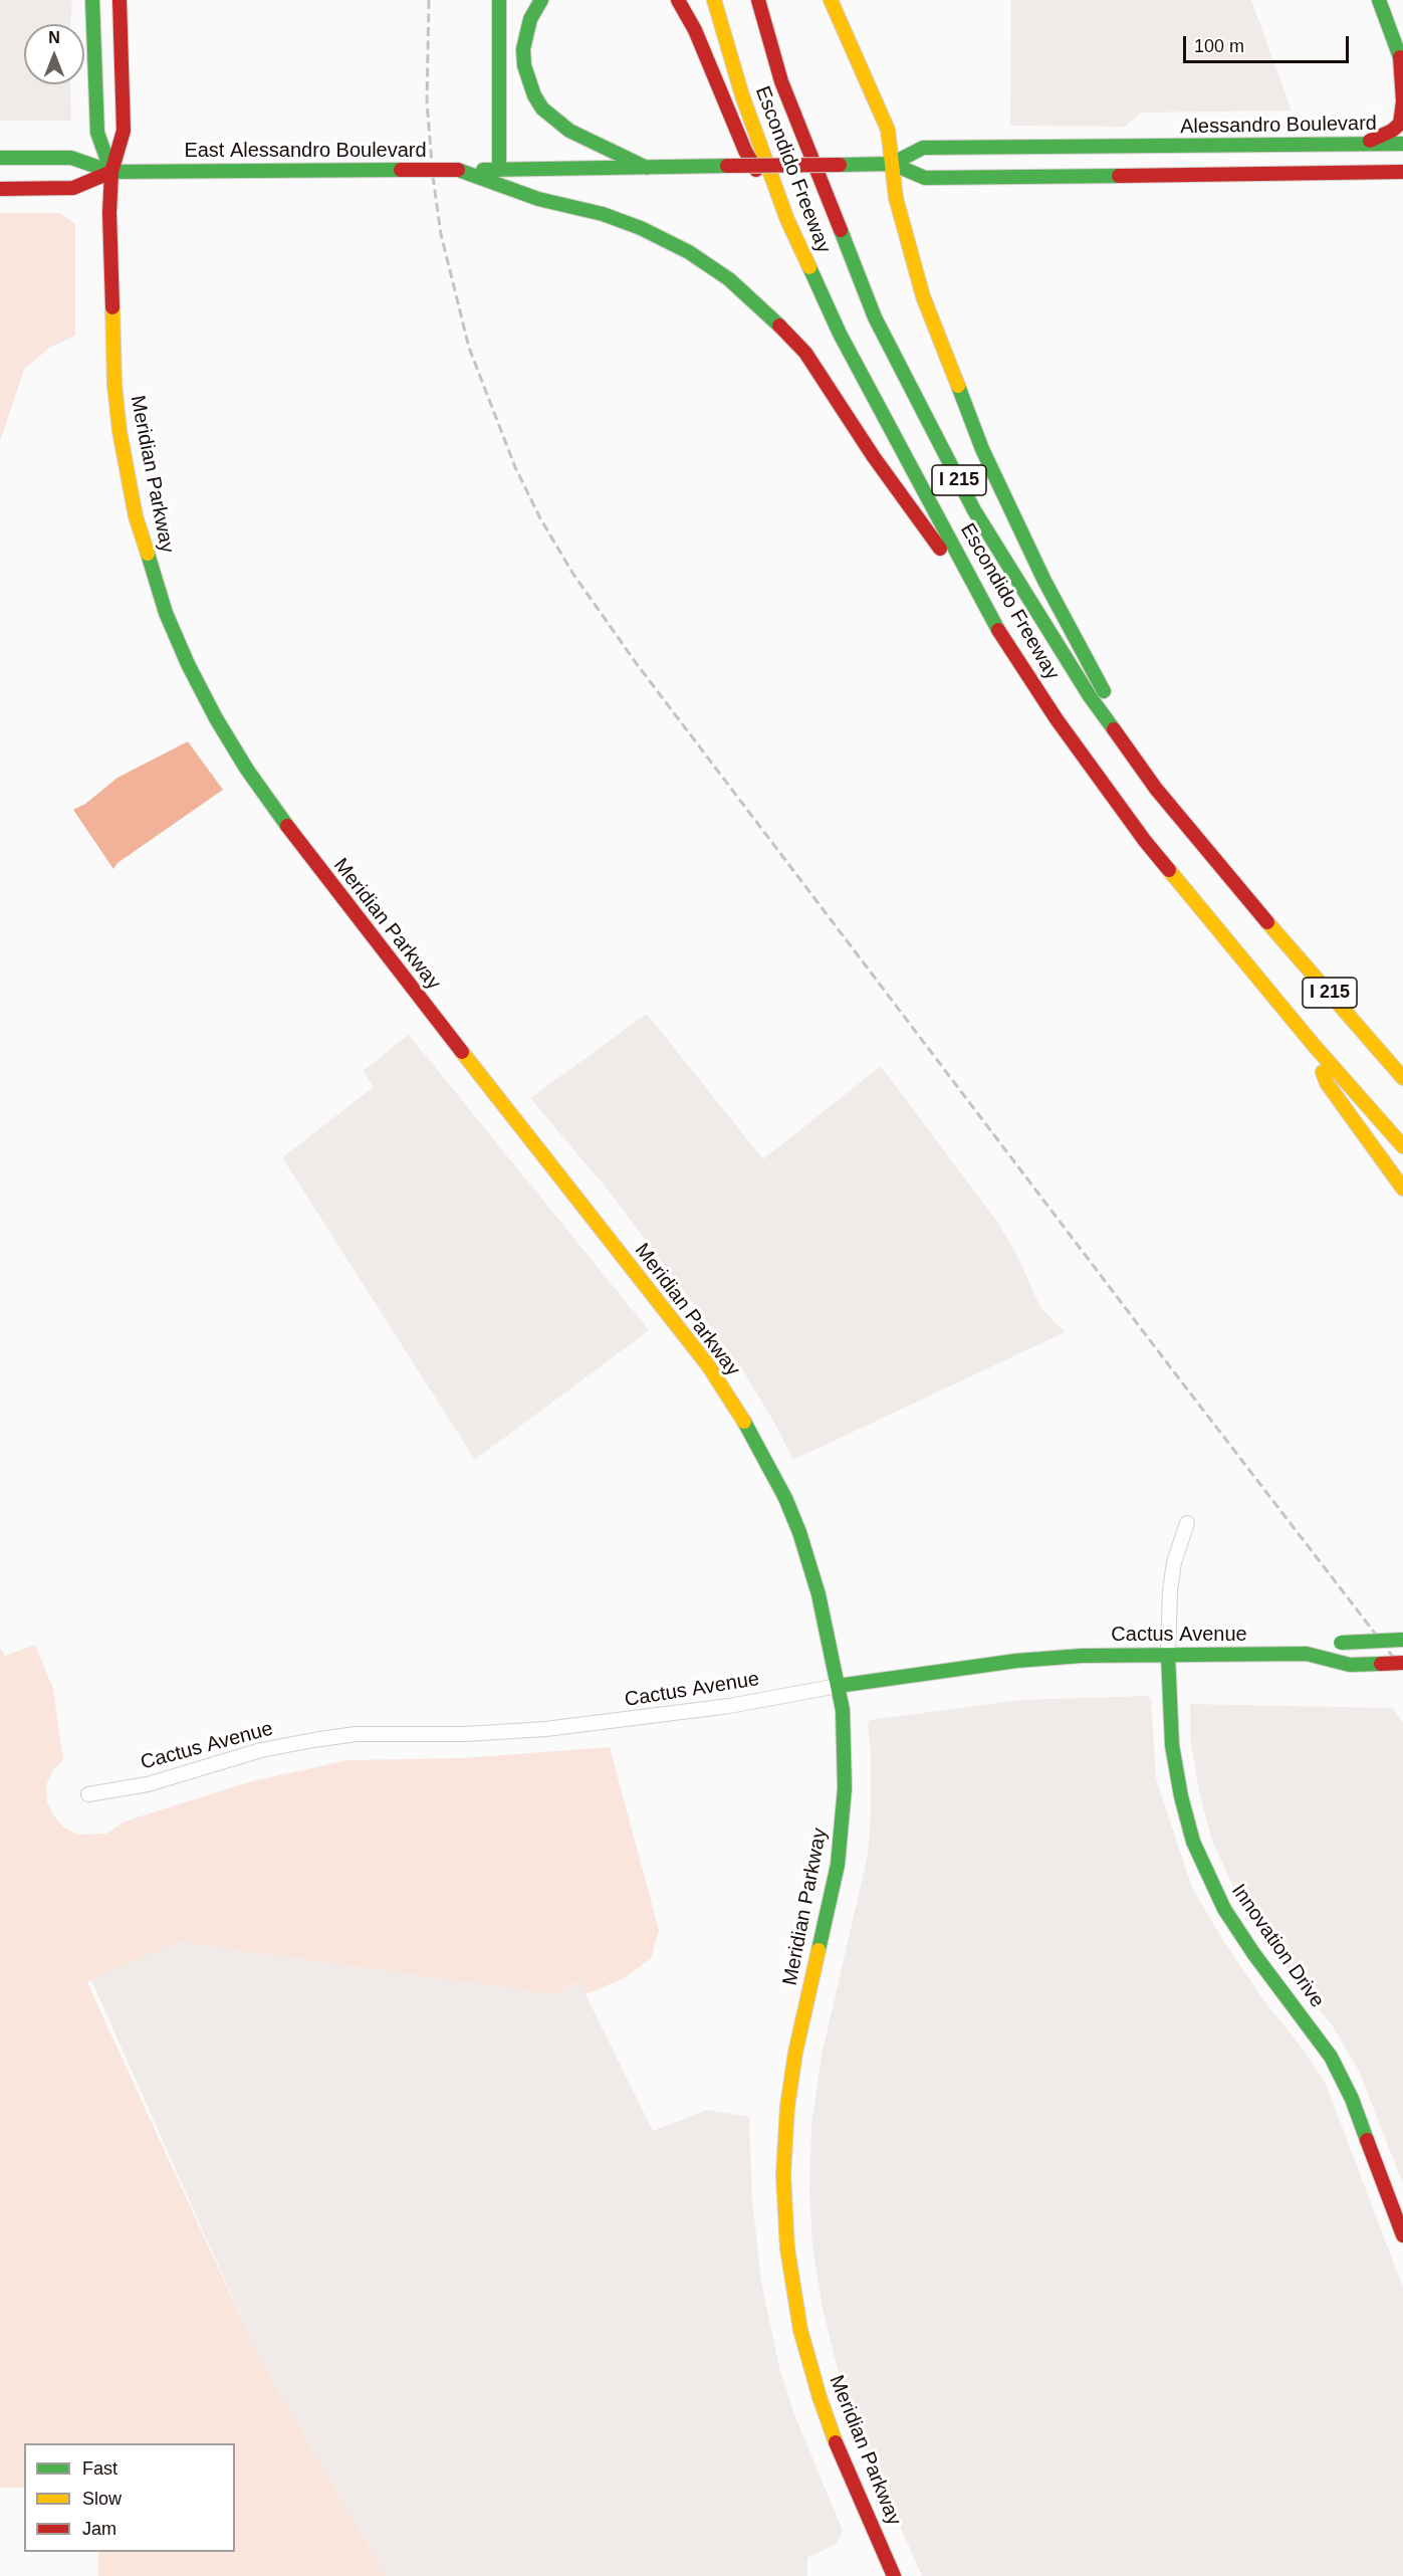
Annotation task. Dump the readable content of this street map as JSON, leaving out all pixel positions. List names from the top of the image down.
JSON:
{
  "streets": {
    "main road": [
      "Alessandro Boulevard",
      "East Alessandro Boulevard",
      "Escondido Freeway",
      "Meridian Parkway",
      "I 215",
      "Cactus Avenue",
      "Innovation Drive"
    ]
  },
  "crossings": [
    ["East Alessandro Boulevard", "Meridian Parkway"],
    ["Meridian Parkway", "Cactus Avenue"],
    ["Cactus Avenue", "Innovation Drive"]
  ],
  "legend": ["Fast", "Slow", "Jam"],
  "scale_bar": "100 m",
  "north": "top"
}
